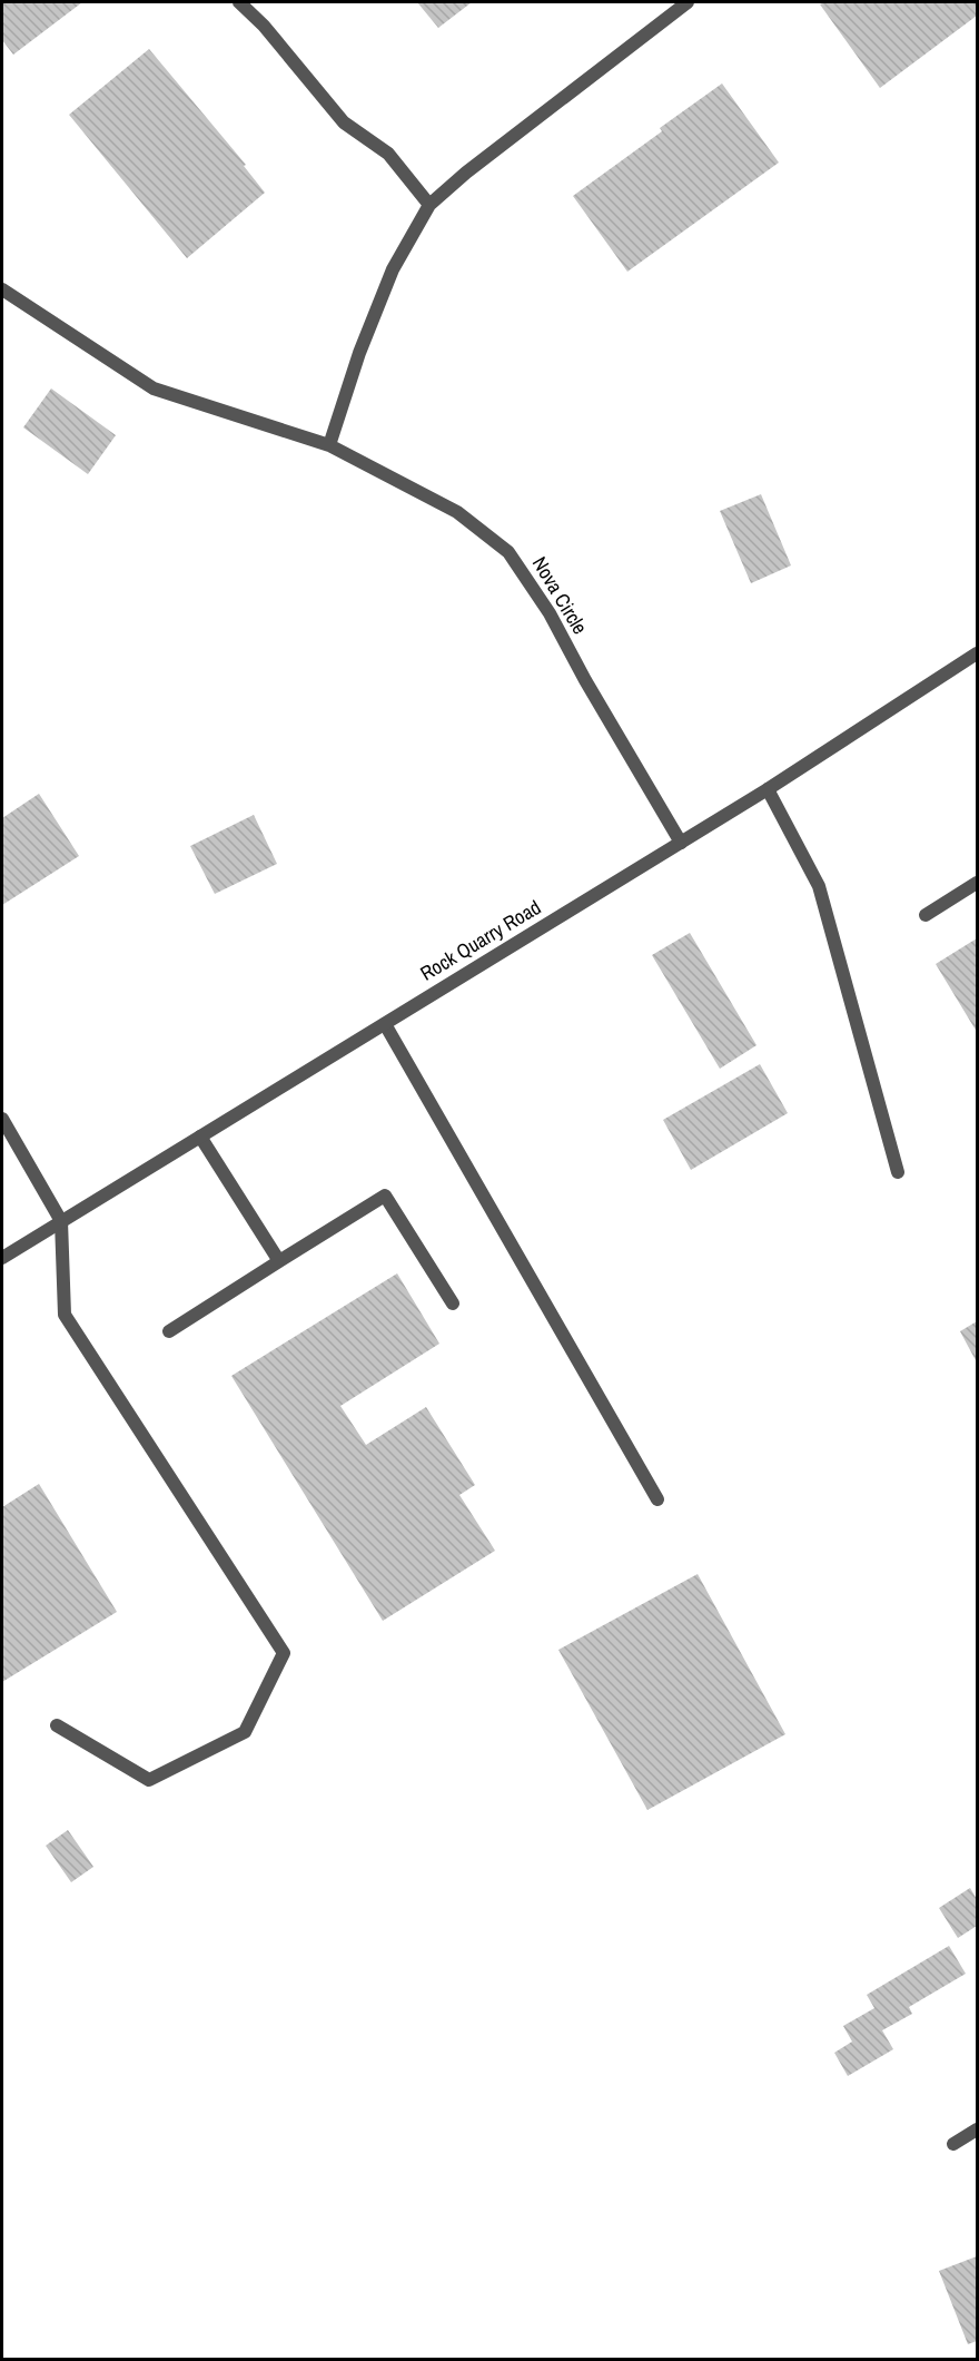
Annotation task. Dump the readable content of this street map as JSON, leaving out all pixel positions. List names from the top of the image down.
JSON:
{
  "streets": {
    "street": ["Nova Circle", "Rock Quarry Road"]
  },
  "crossings": [
    ["Nova Circle", "Rock Quarry Road"]
  ]
}
